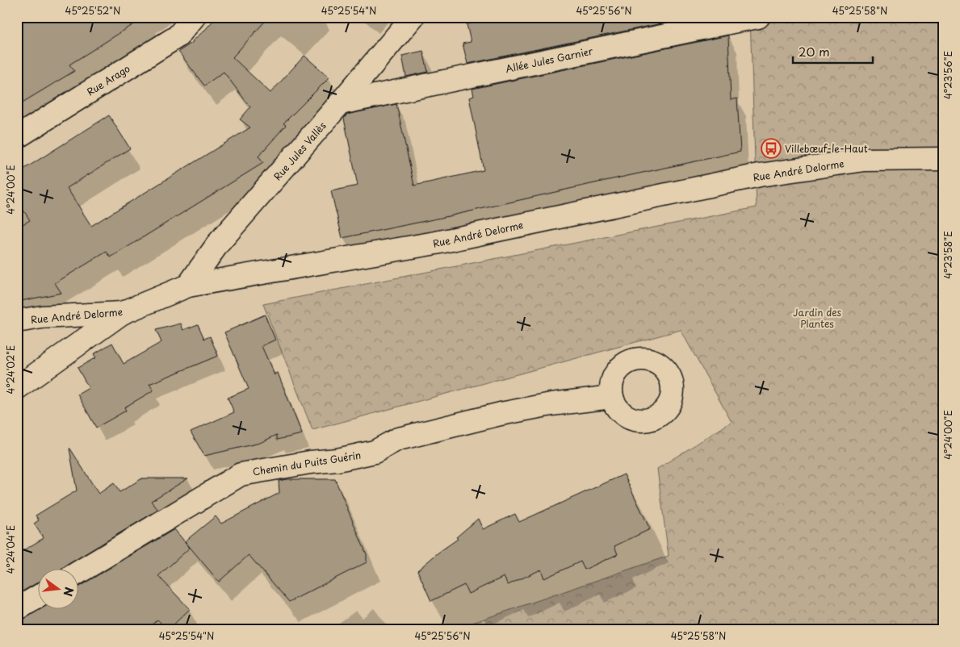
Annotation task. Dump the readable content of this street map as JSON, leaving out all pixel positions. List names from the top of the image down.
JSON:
{
  "streets": {
    "street": [
      "Allée Jules Garnier",
      "Rue Arago",
      "Rue Jules Vallès",
      "Rue André Delorme",
      "Chemin du Puits Guérin"
    ]
  },
  "crossings": [
    ["Allée Jules Garnier", "Rue Jules Vallès"],
    ["Rue Jules Vallès", "Rue André Delorme"]
  ],
  "parks": ["Jardin des Plantes"],
  "places": {
    "bus stop": ["Villebœuf-le-Haut"]
  },
  "scale_bar": "20 m",
  "north": "right",
  "coordinates": [
    "45°25'52\"N",
    "45°25'54\"N",
    "45°25'56\"N",
    "45°25'58\"N",
    "4°23'56\"E",
    "4°24'00\"E",
    "4°23'58\"E",
    "4°24'02\"E",
    "4°24'04\"E"
  ]
}
